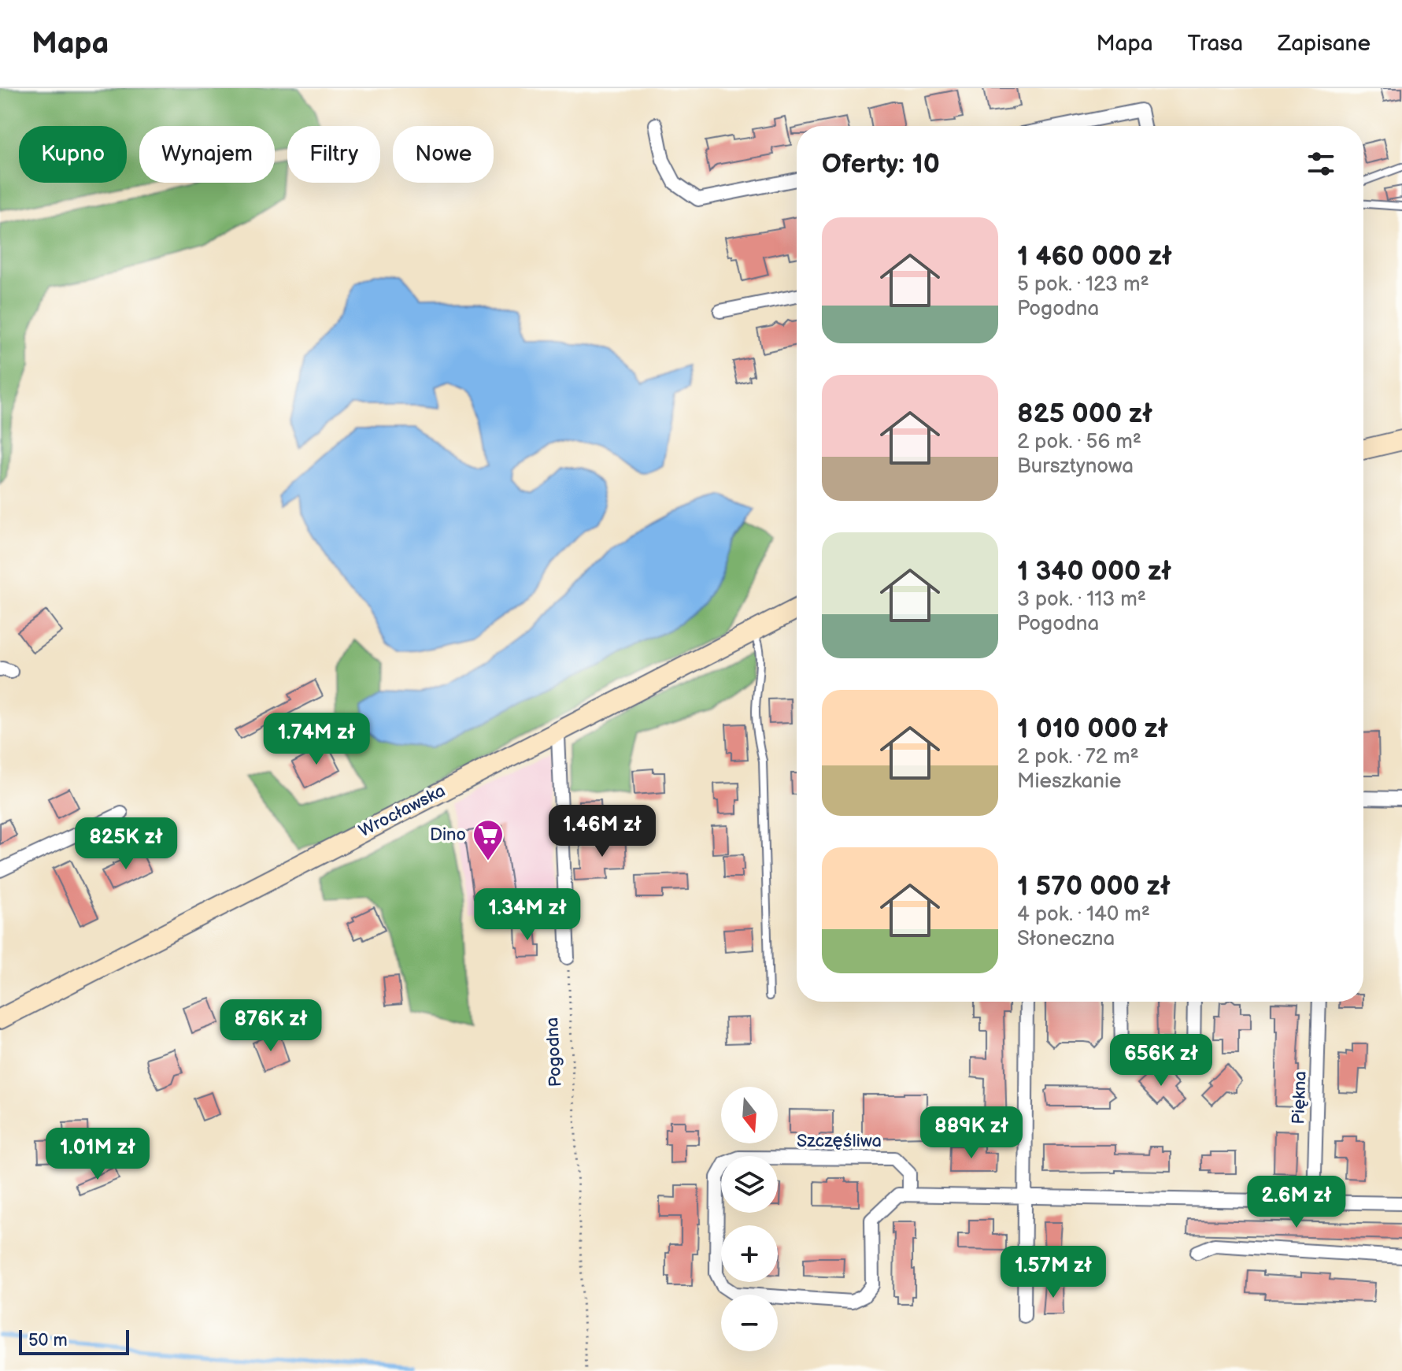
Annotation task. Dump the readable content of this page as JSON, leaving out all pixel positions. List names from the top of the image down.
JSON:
{
  "streets": {
    "main road": ["Wrocławska"],
    "street": ["Piękna", "Szczęśliwa"],
    "path": ["Pogodna"]
  },
  "crossings": [
    ["Piękna", "Szczęśliwa"]
  ],
  "places": {
    "supermarket": ["Dino"]
  },
  "scale_bar": "50 m",
  "north": "bottom",
  "page": {
    "header": "Mapa",
    "nav": ["Mapa", "Trasa", "Zapisane"],
    "chip": [
      "Kupno",
      "Wynajem",
      "Filtry",
      "Nowe"
    ],
    "heading": "Oferty: 10",
    "list": [
      {
        "name": "1 460 000 zł",
        "note": "5 pok. · 123 m² · Pogodna"
      },
      {
        "name": "825 000 zł",
        "note": "2 pok. · 56 m² · Bursztynowa"
      },
      {
        "name": "1 340 000 zł",
        "note": "3 pok. · 113 m² · Pogodna"
      },
      {
        "name": "1 010 000 zł",
        "note": "2 pok. · 72 m² · Mieszkanie"
      },
      {
        "name": "1 570 000 zł",
        "note": "4 pok. · 140 m² · Słoneczna"
      }
    ],
    "price": [
      "1.74M zł",
      "1.46M zł",
      "825K zł",
      "1.34M zł",
      "876K zł",
      "656K zł",
      "889K zł",
      "1.01M zł",
      "2.6M zł",
      "1.57M zł"
    ],
    "map_buttons": ["+", "−"],
    "scale": "50 m"
  }
}
